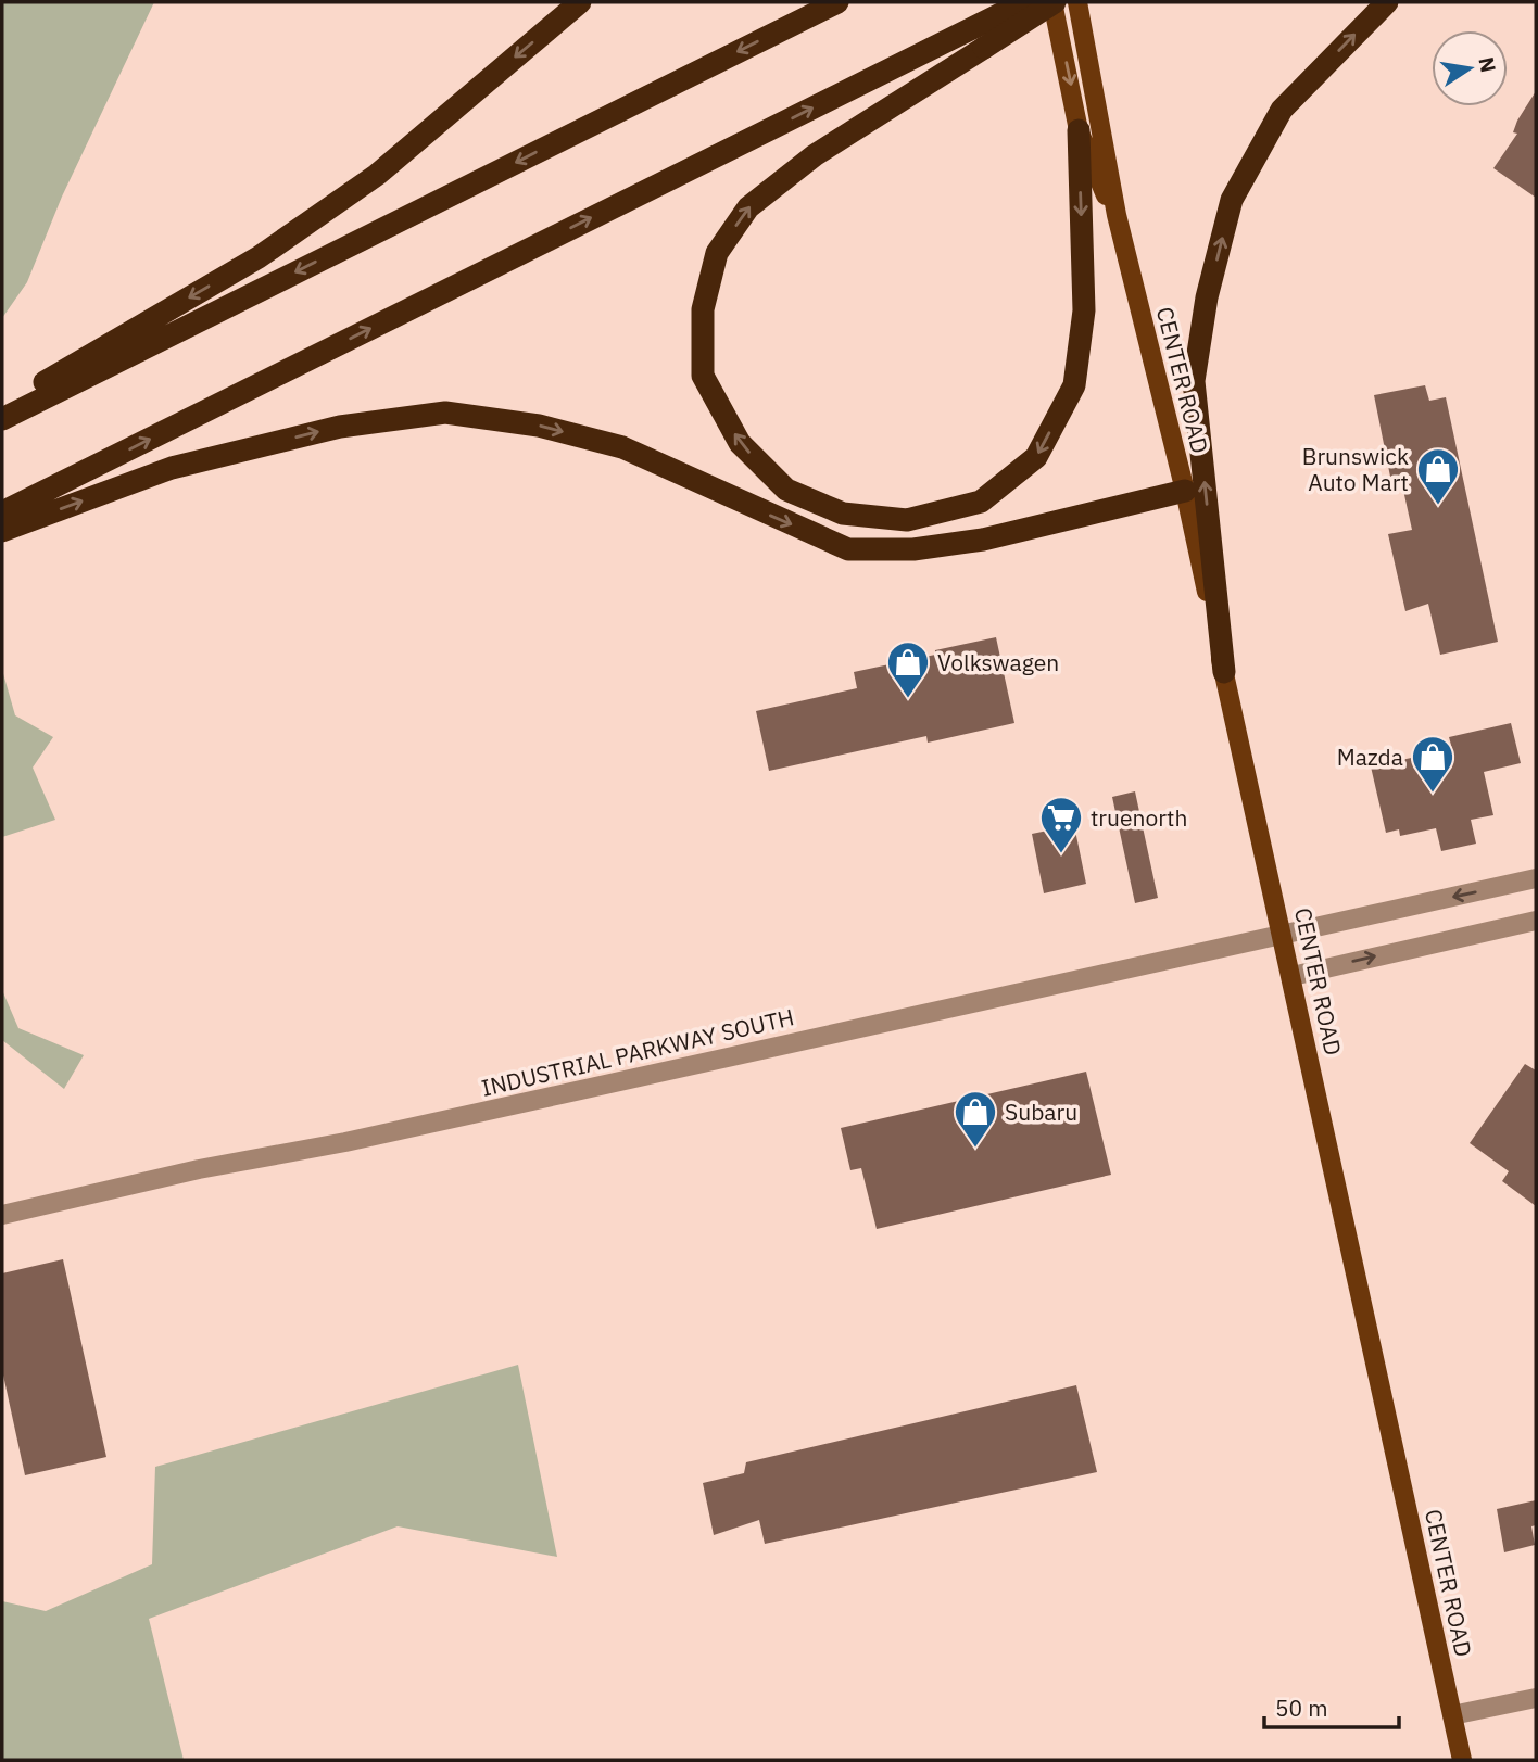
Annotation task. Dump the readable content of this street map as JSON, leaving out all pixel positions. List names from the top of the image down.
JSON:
{
  "streets": {
    "main road": ["CENTER ROAD"],
    "street": ["INDUSTRIAL PARKWAY SOUTH"]
  },
  "crossings": [
    ["CENTER ROAD", "INDUSTRIAL PARKWAY SOUTH"]
  ],
  "places": {
    "shop": [
      "Brunswick Auto Mart",
      "Volkswagen",
      "Mazda",
      "Subaru"
    ],
    "supermarket": ["truenorth"]
  },
  "scale_bar": "50 m",
  "north": "right"
}
